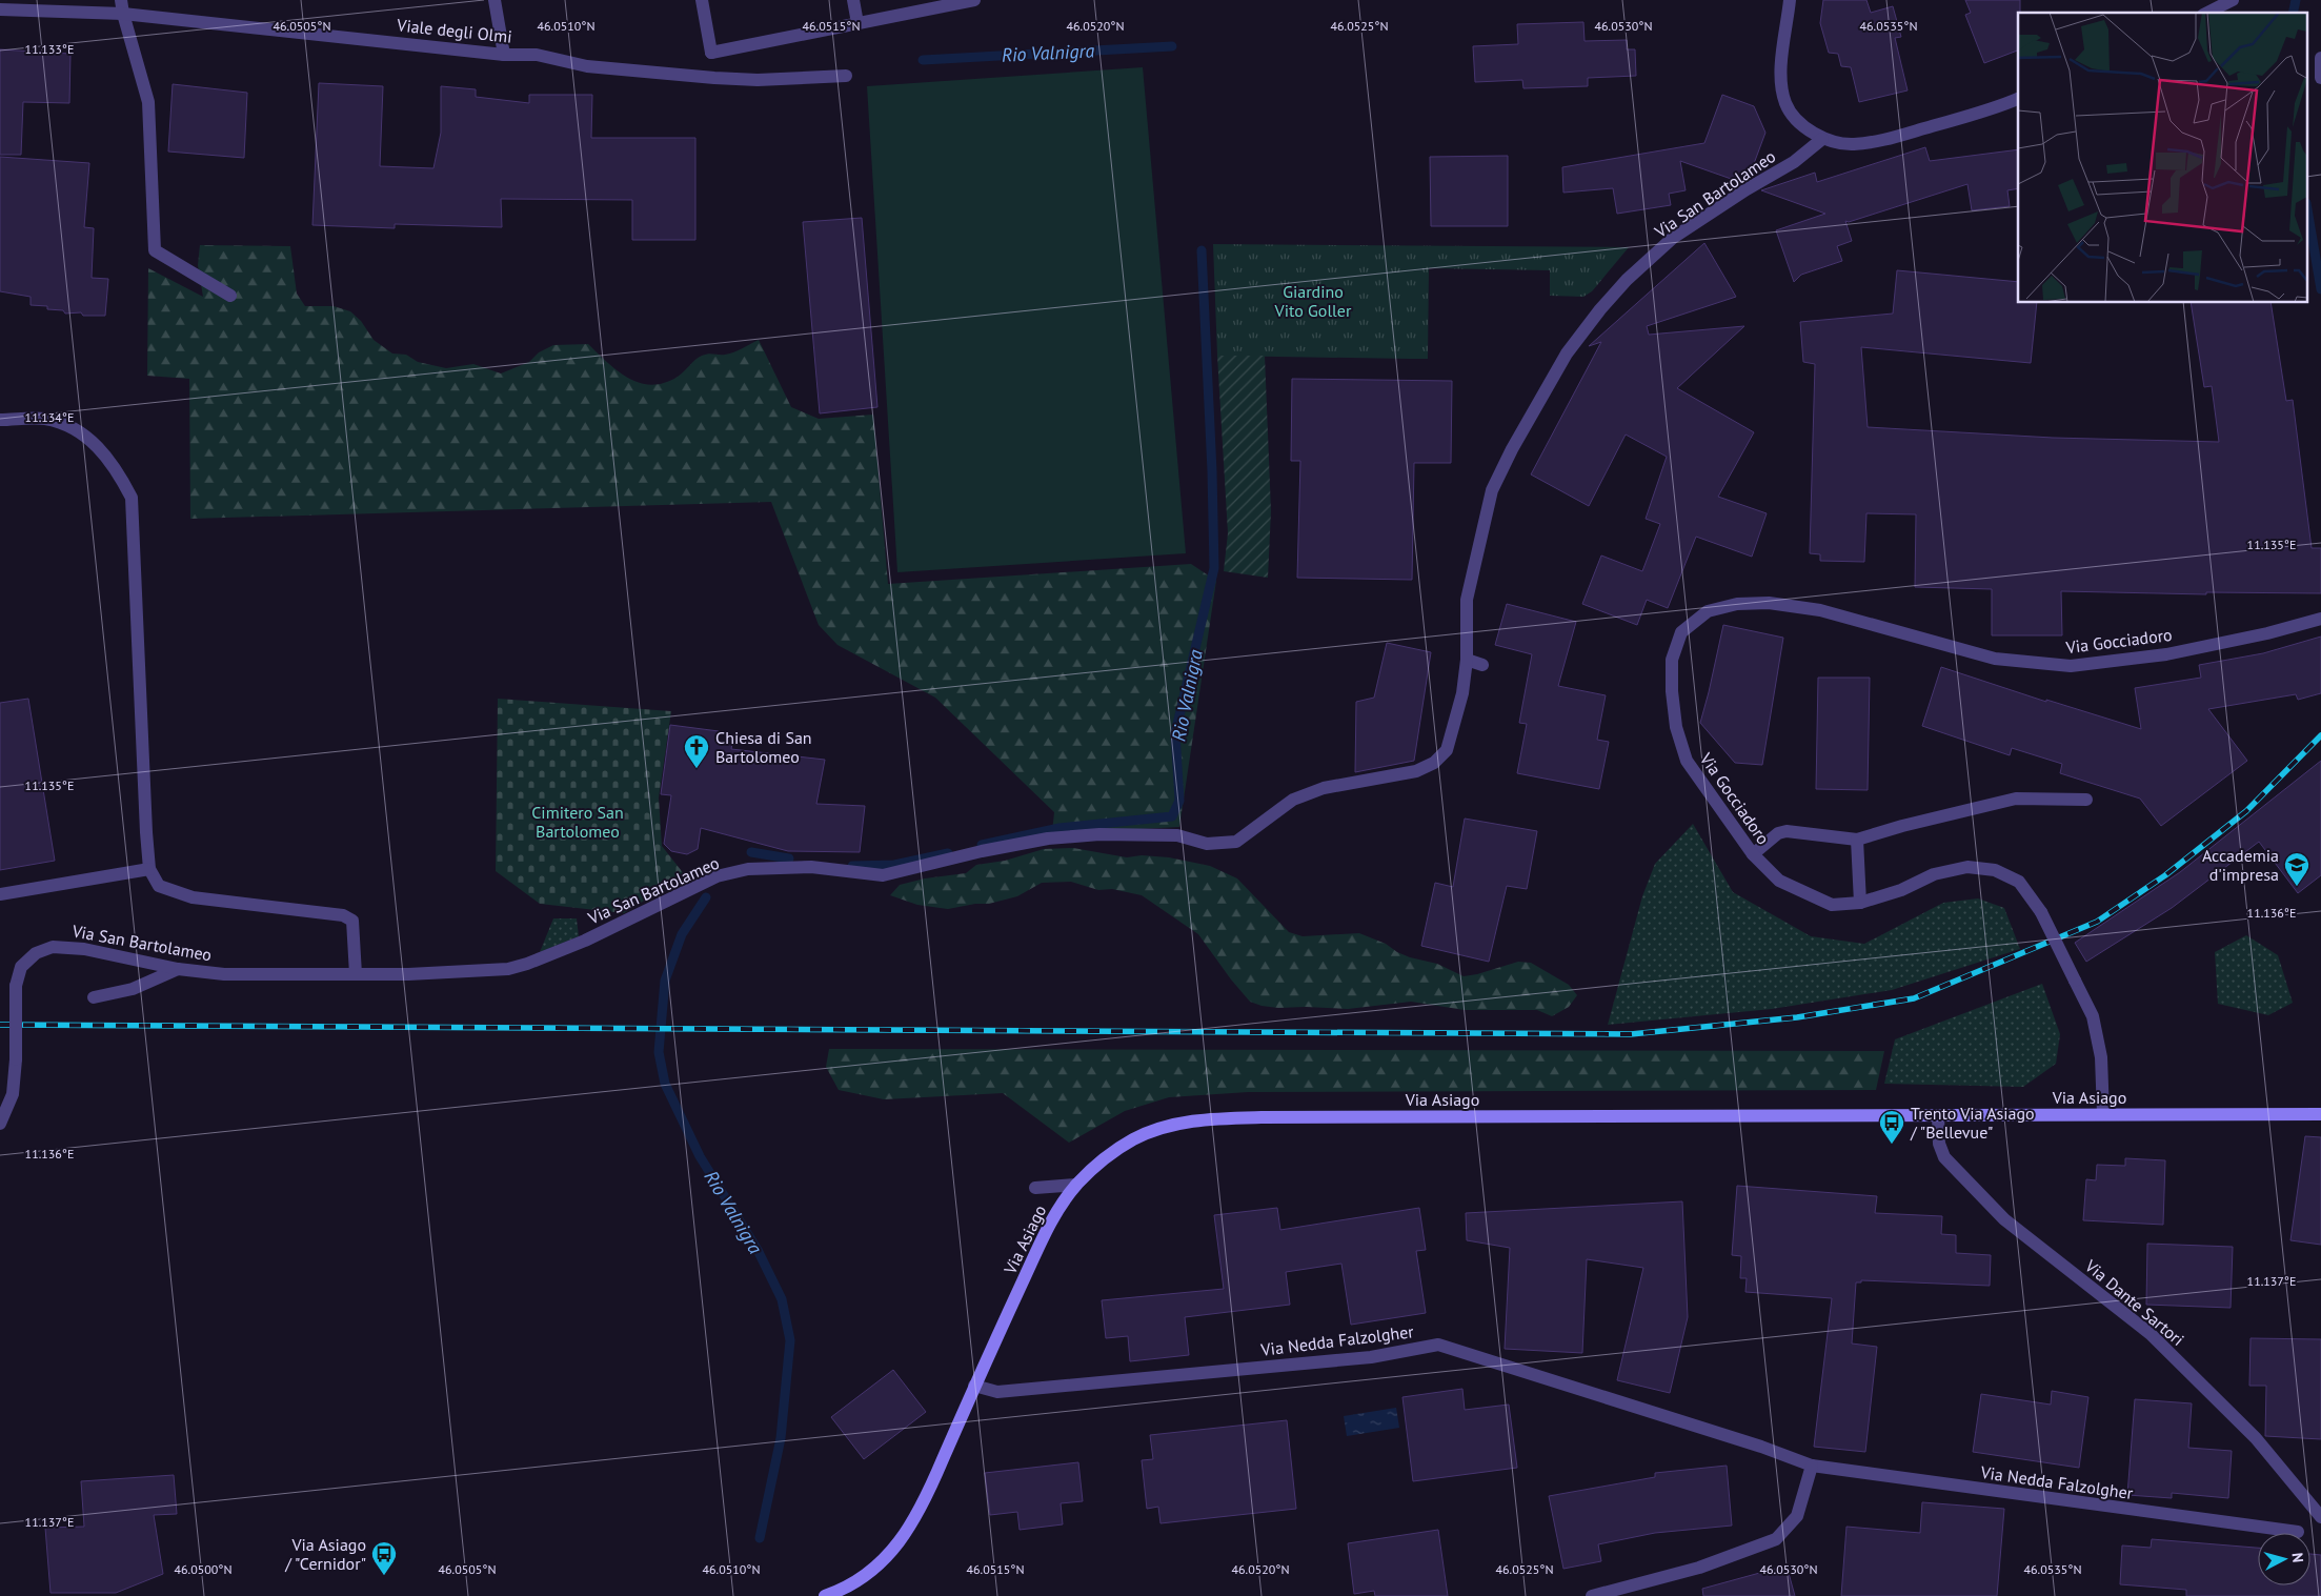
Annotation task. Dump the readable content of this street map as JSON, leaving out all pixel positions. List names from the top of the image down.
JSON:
{
  "streets": {
    "main road": ["Via Asiago"],
    "street": [
      "Viale degli Olmi",
      "Via San Bartolameo",
      "Via Gocciadoro",
      "Via Dante Sartori",
      "Via Nedda Falzolgher"
    ]
  },
  "crossings": [
    ["Via Gocciadoro", "Via Asiago"],
    ["Via Asiago", "Via Dante Sartori"],
    ["Via Asiago", "Via Nedda Falzolgher"]
  ],
  "water": ["Rio Valnigra"],
  "parks": ["Giardino Vito Goller", "Cimitero San Bartolomeo"],
  "places": {
    "church": ["Chiesa di San Bartolomeo"],
    "school or university": ["Accademia d'impresa"],
    "bus stop": ["Trento Via Asiago / \"Bellevue\"", "Via Asiago / \"Cernidor\""]
  },
  "north": "right",
  "coordinates": [
    "46.0505°N",
    "46.0510°N",
    "46.0515°N",
    "46.0520°N",
    "46.0525°N",
    "46.0530°N",
    "46.0535°N",
    "11.133°E",
    "11.134°E",
    "11.135°E",
    "11.136°E",
    "11.137°E",
    "46.0500°N"
  ]
}
